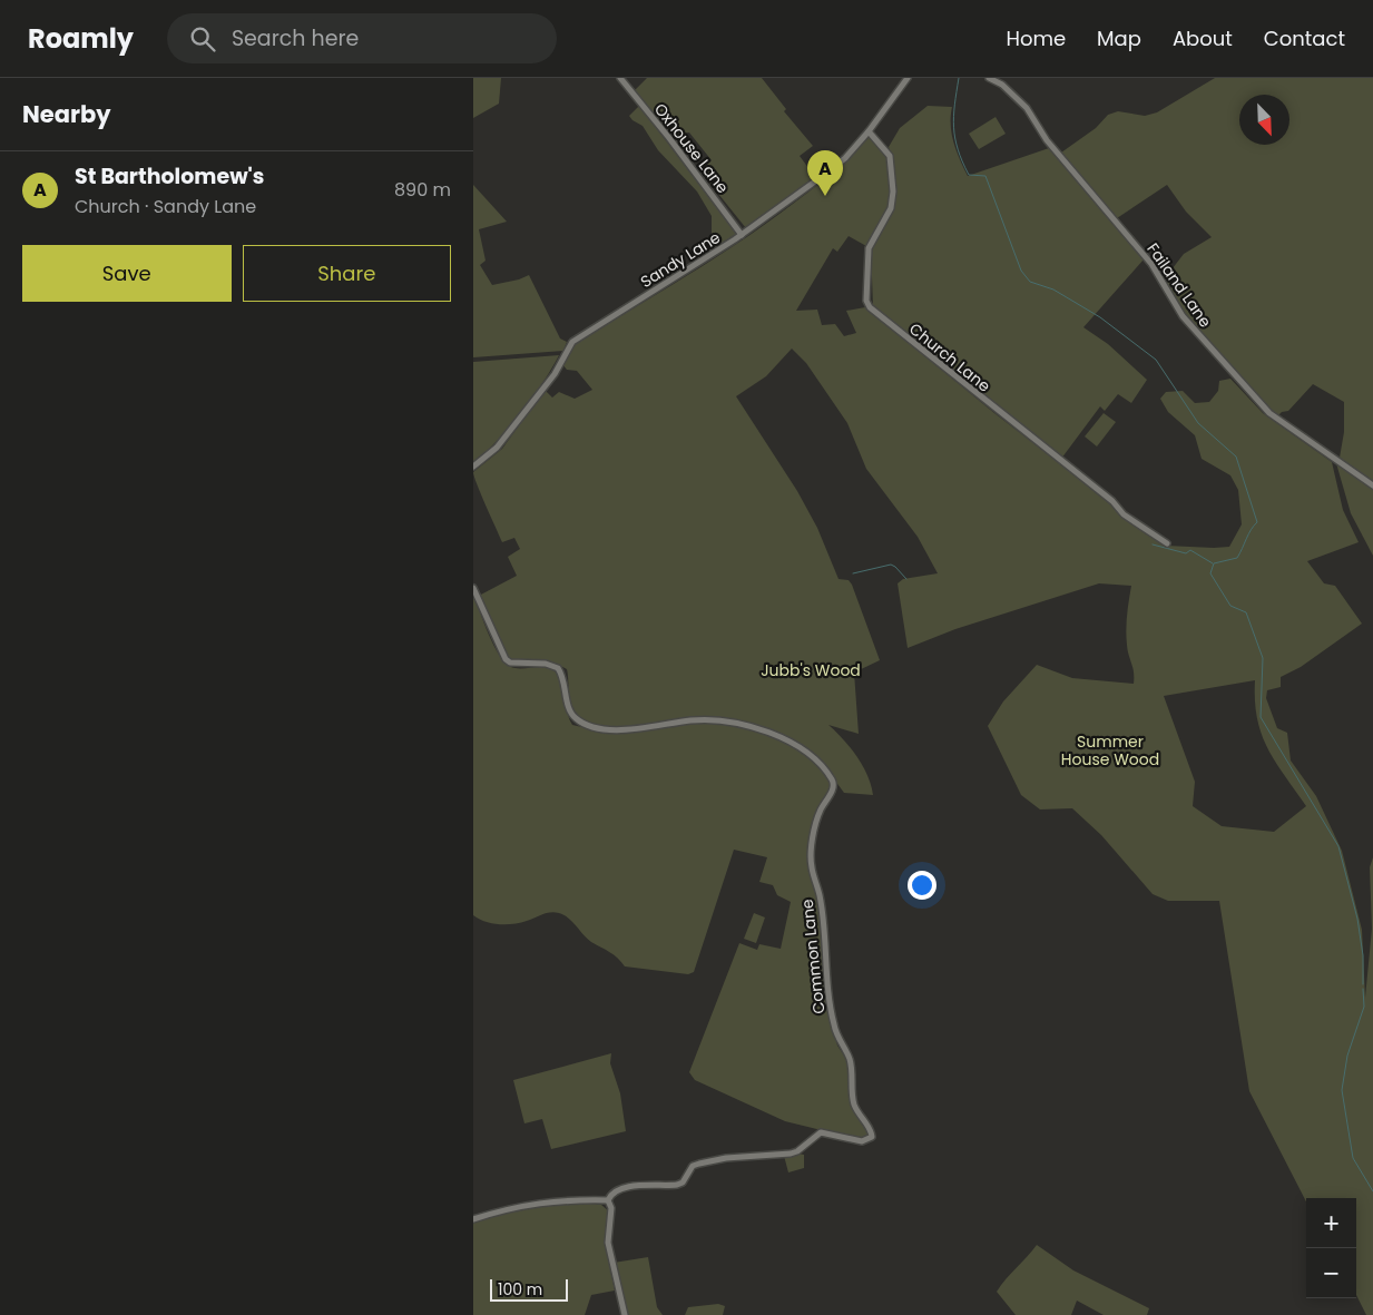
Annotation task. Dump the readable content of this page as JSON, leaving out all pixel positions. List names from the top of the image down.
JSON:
{
  "streets": {
    "street": [
      "Oxhouse Lane",
      "Sandy Lane",
      "Failand Lane",
      "Church Lane",
      "Common Lane"
    ]
  },
  "crossings": [
    ["Oxhouse Lane", "Sandy Lane"],
    ["Sandy Lane", "Church Lane"]
  ],
  "parks": ["Jubb's Wood", "Summer House Wood"],
  "scale_bar": "100 m",
  "north": "bottom right",
  "page": {
    "header": "Roamly",
    "search": "Search here",
    "nav": [
      "Home",
      "Map",
      "About",
      "Contact"
    ],
    "heading": "Nearby",
    "list": [
      {
        "mark": "A",
        "name": "St Bartholomew's",
        "note": "Church · Sandy Lane",
        "value": "890 m"
      }
    ],
    "pins": "A",
    "buttons": ["Save", "Share"],
    "map_buttons": ["+", "−"],
    "scale": "100 m"
  }
}
